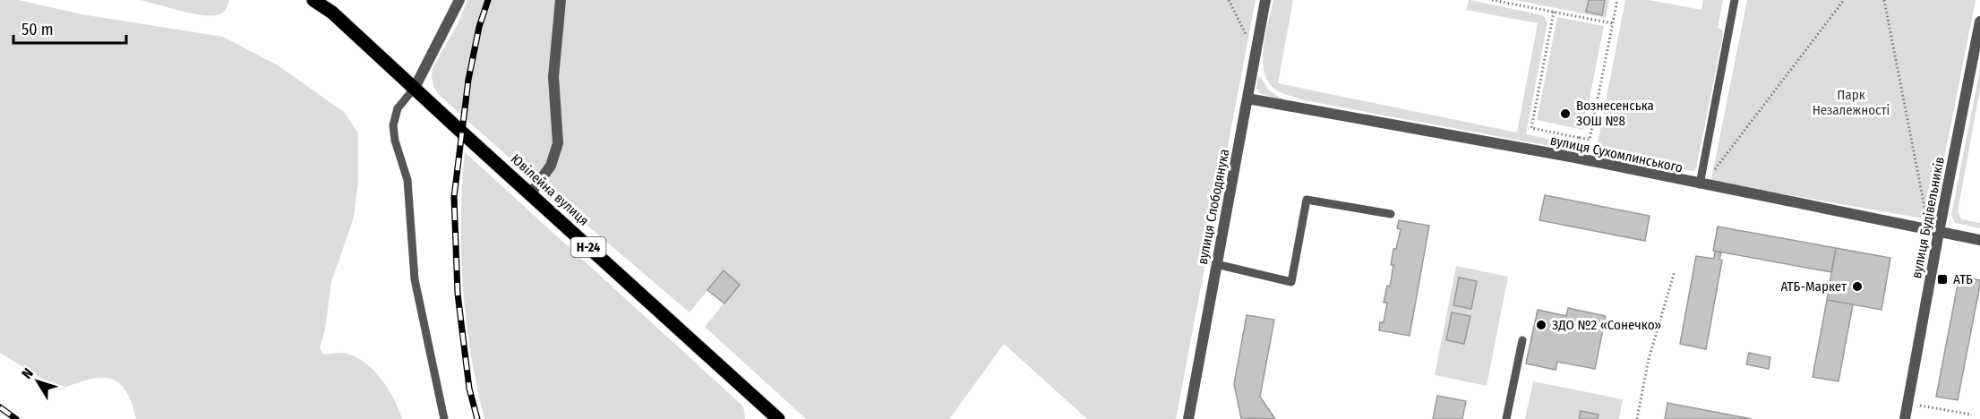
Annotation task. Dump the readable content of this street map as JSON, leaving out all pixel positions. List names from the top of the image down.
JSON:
{
  "streets": {
    "main road": ["Ювілейна вулиця", "Н-24"],
    "street": ["вулиця Сухомлинського", "вулиця Слободянука", "вулиця Будівельників"]
  },
  "crossings": [
    ["вулиця Сухомлинського", "вулиця Слободянука"],
    ["вулиця Сухомлинського", "вулиця Будівельників"]
  ],
  "parks": ["Парк Незалежності"],
  "places": {
    "other": ["Вознесенська ЗОШ №8", "АТБ-Маркет", "ЗДО №2 «Сонечко»"],
    "transit": ["АТБ"]
  },
  "scale_bar": "50 m",
  "north": "top left"
}
